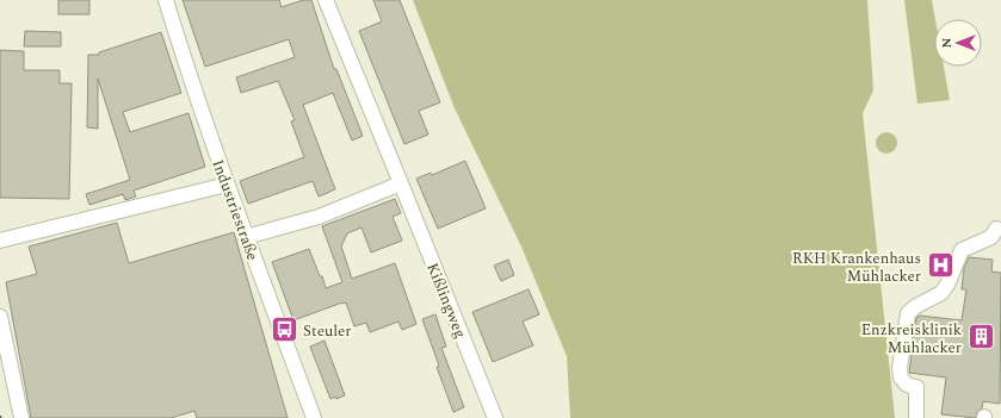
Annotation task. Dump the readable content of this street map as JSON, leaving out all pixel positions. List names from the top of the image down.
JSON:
{
  "streets": {
    "street": ["Industriestraße", "Kißlingweg"]
  },
  "places": {
    "hospital": ["RKH Krankenhaus Mühlacker"],
    "bus stop": ["Steuler"],
    "building": ["Enzkreisklinik Mühlacker"]
  },
  "north": "left"
}
